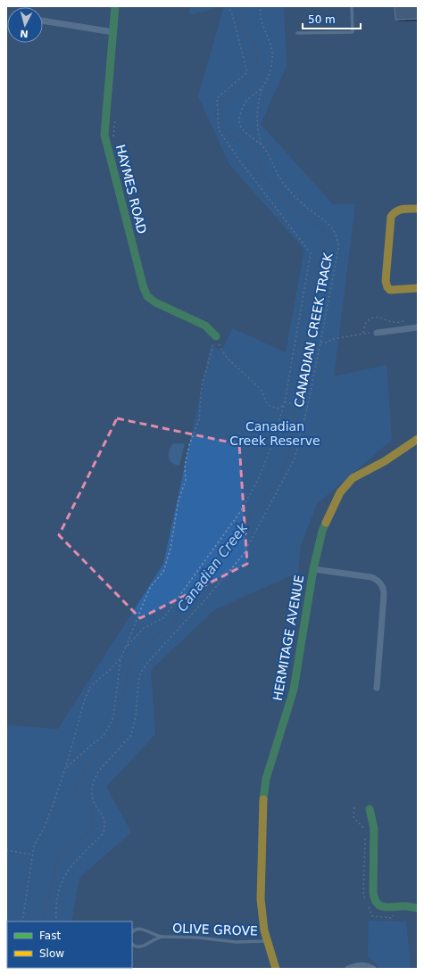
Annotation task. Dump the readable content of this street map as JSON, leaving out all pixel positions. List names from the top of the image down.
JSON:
{
  "streets": {
    "street": ["HAYMES ROAD", "HERMITAGE AVENUE"],
    "lane": ["OLIVE GROVE"],
    "path": ["CANADIAN CREEK TRACK"]
  },
  "crossings": [
    ["HERMITAGE AVENUE", "OLIVE GROVE"]
  ],
  "water": ["Canadian Creek"],
  "parks": ["Canadian Creek Reserve"],
  "legend": ["Fast", "Slow"],
  "scale_bar": "50 m",
  "north": "bottom"
}
